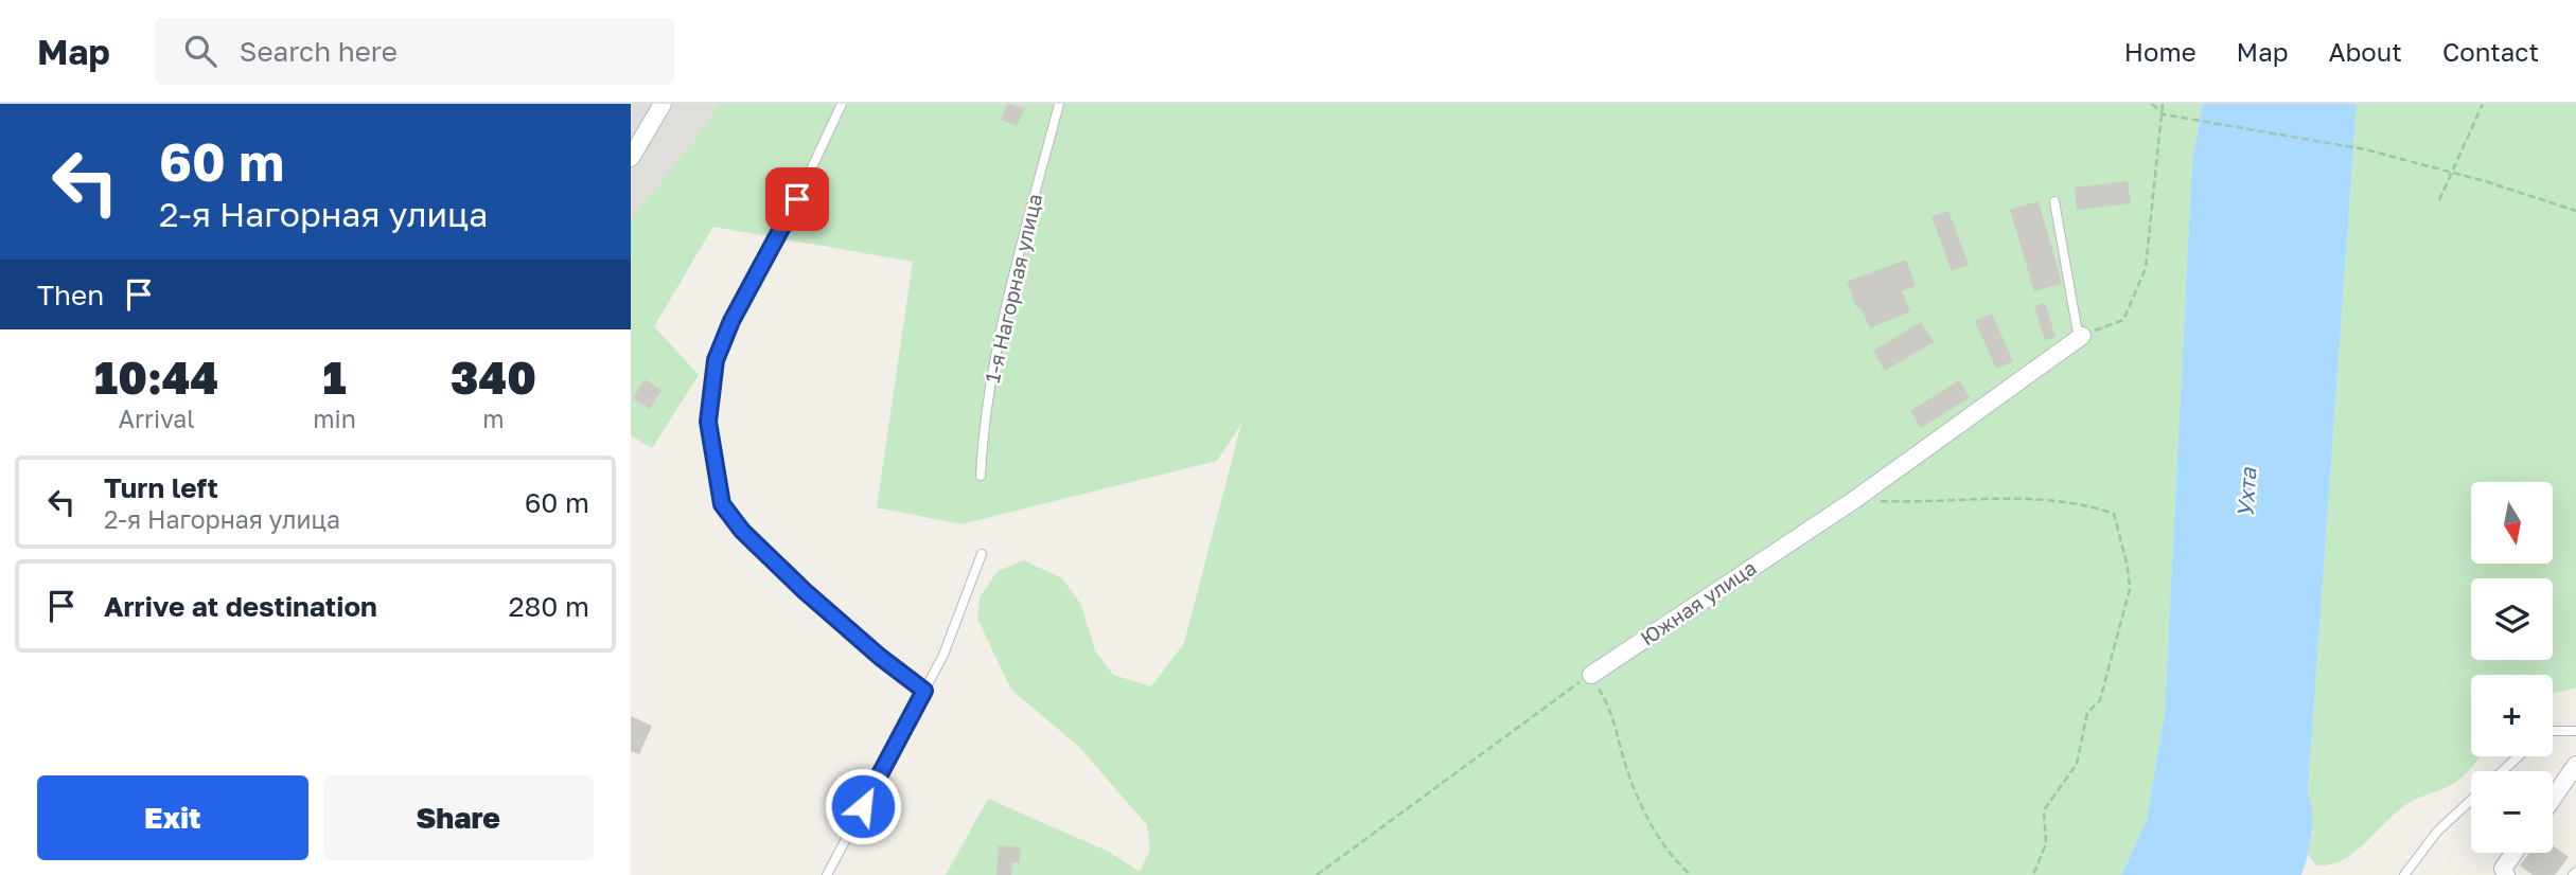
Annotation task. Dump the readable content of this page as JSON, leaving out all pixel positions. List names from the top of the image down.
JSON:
{
  "streets": {
    "street": ["Южная улица"],
    "lane": ["1-я Нагорная улица"]
  },
  "water": ["Ухта"],
  "north": "bottom",
  "page": {
    "header": "Map",
    "search": "Search here",
    "nav": [
      "Home",
      "Map",
      "About",
      "Contact"
    ],
    "turn": ["60 m", "2-я Нагорная улица"],
    "then": "Then",
    "eta": [
      "10:44",
      "Arrival",
      "1",
      "min",
      "340",
      "m"
    ],
    "list": [
      {
        "name": "Turn left",
        "note": "2-я Нагорная улица",
        "value": "60 m"
      },
      {
        "name": "Arrive at destination",
        "value": "280 m"
      }
    ],
    "map_buttons": ["+", "−"],
    "buttons": ["Exit", "Share"]
  }
}
